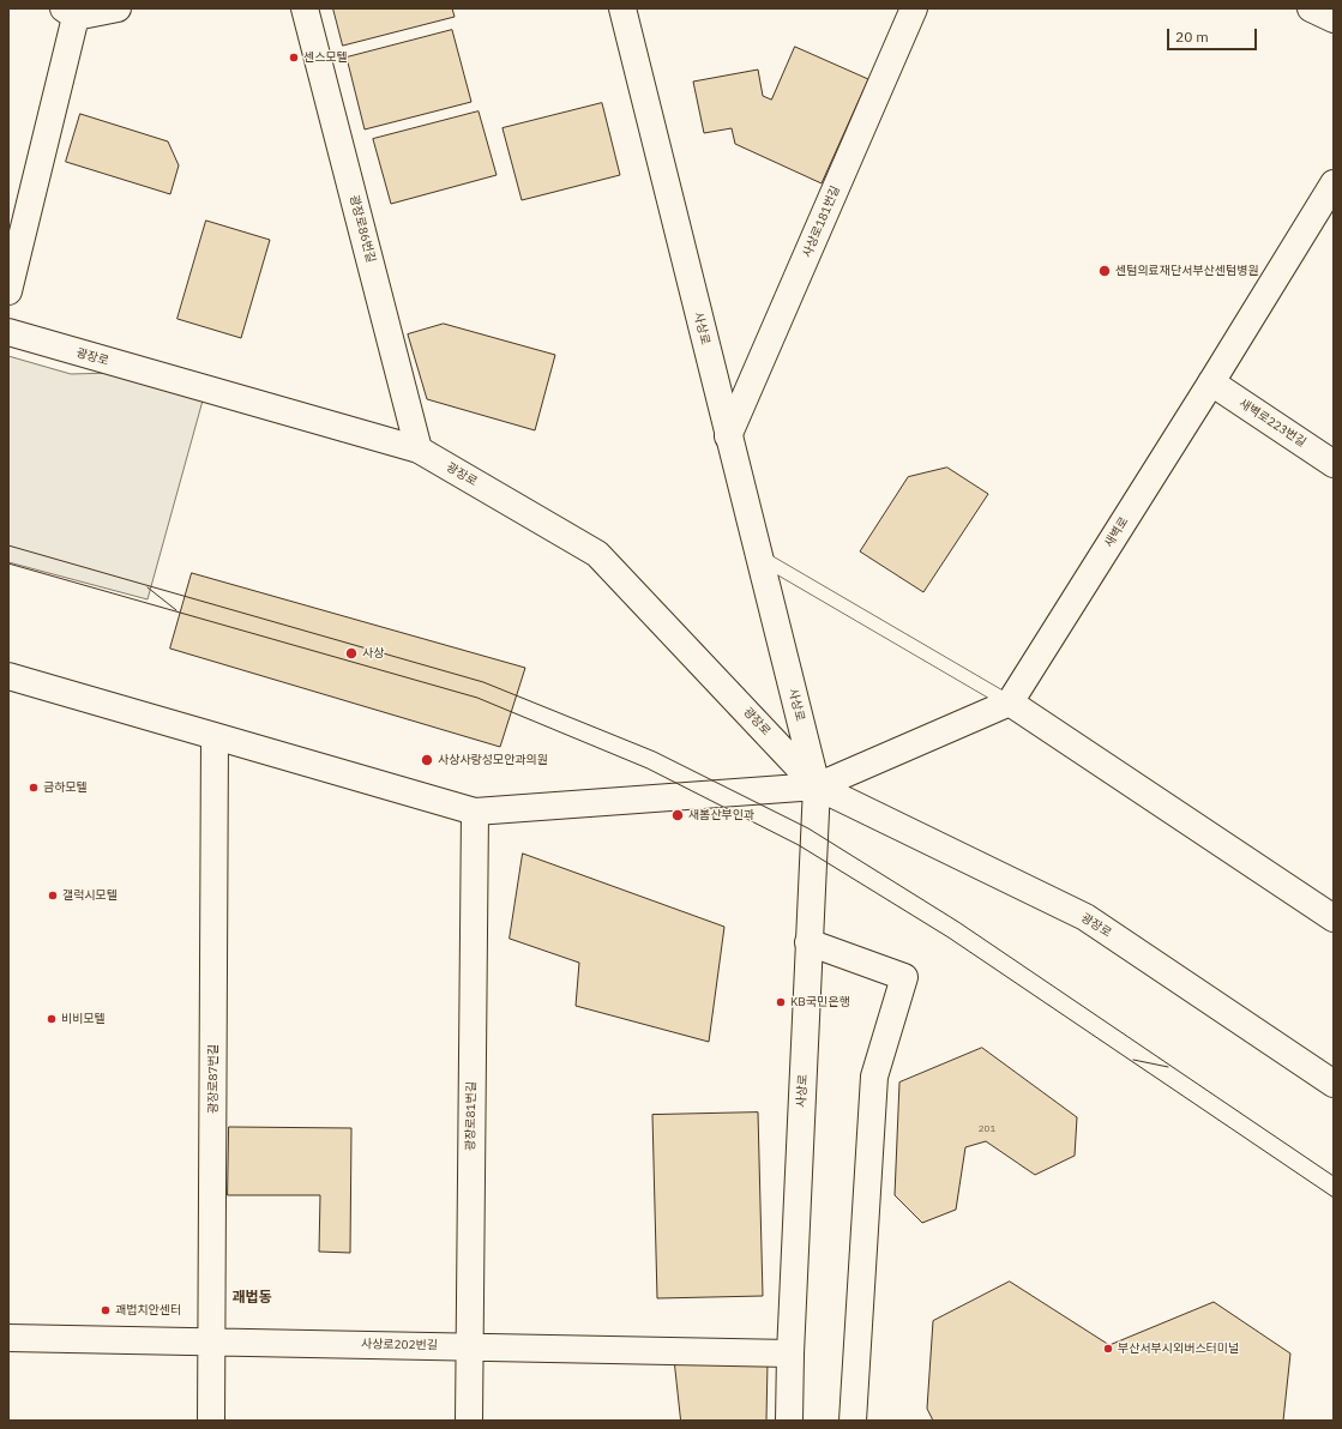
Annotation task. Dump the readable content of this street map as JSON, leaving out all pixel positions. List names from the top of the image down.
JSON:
{
  "streets": {
    "main road": [
      "사상로181번길",
      "광장로86번길",
      "사상로",
      "광장로",
      "새벽로223번길",
      "새벽로",
      "광장로87번길",
      "광장로81번길",
      "사상로202번길"
    ]
  },
  "crossings": [
    ["사상로181번길", "사상로"],
    ["광장로86번길", "광장로"],
    ["사상로", "광장로"],
    ["사상로", "사상로202번길"],
    ["새벽로223번길", "새벽로"],
    ["광장로87번길", "사상로202번길"],
    ["광장로81번길", "사상로202번길"]
  ],
  "districts": ["괘법동"],
  "places": [
    "센스모텔",
    "센텀의료재단서부산센텀병원",
    "사상",
    "사상사랑성모안과의원",
    "금하모텔",
    "새봄산부인과",
    "갤럭시모텔",
    "KB국민은행",
    "비비모텔",
    "괘법치안센터",
    "부산서부시외버스터미널"
  ],
  "house_numbers": ["201"],
  "scale_bar": "20 m"
}
